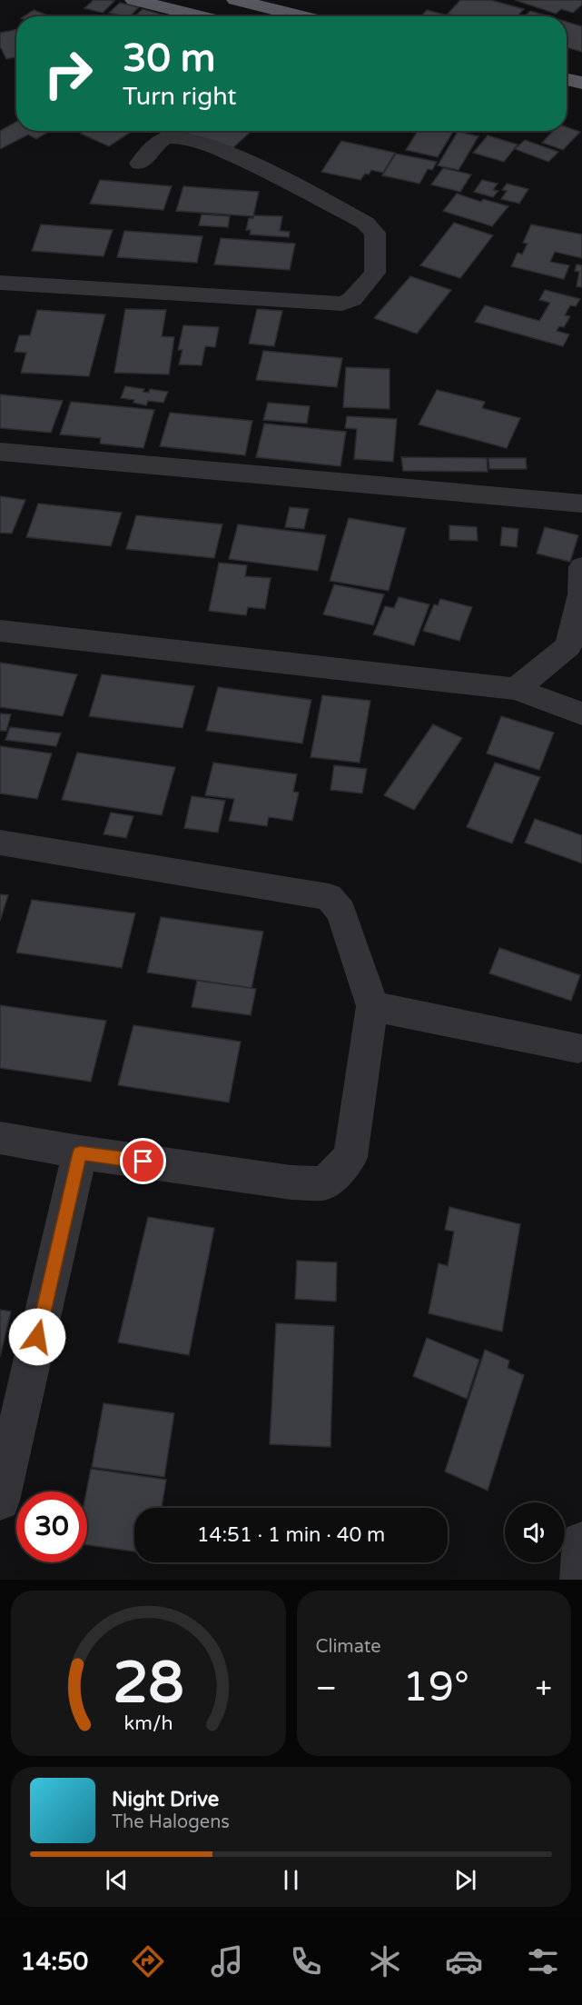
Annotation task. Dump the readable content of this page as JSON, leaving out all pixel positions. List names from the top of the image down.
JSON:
{
  "page": {
    "turn": ["30 m", "Turn right"],
    "limit": "30",
    "trip": "14:51 · 1 min · 40 m",
    "tile": "Climate",
    "heat": ["−", "19°", "+"],
    "song": ["Night Drive", "The Halogens"],
    "tabs": "14:50",
    "gauge": ["28", "km/h"]
  }
}
